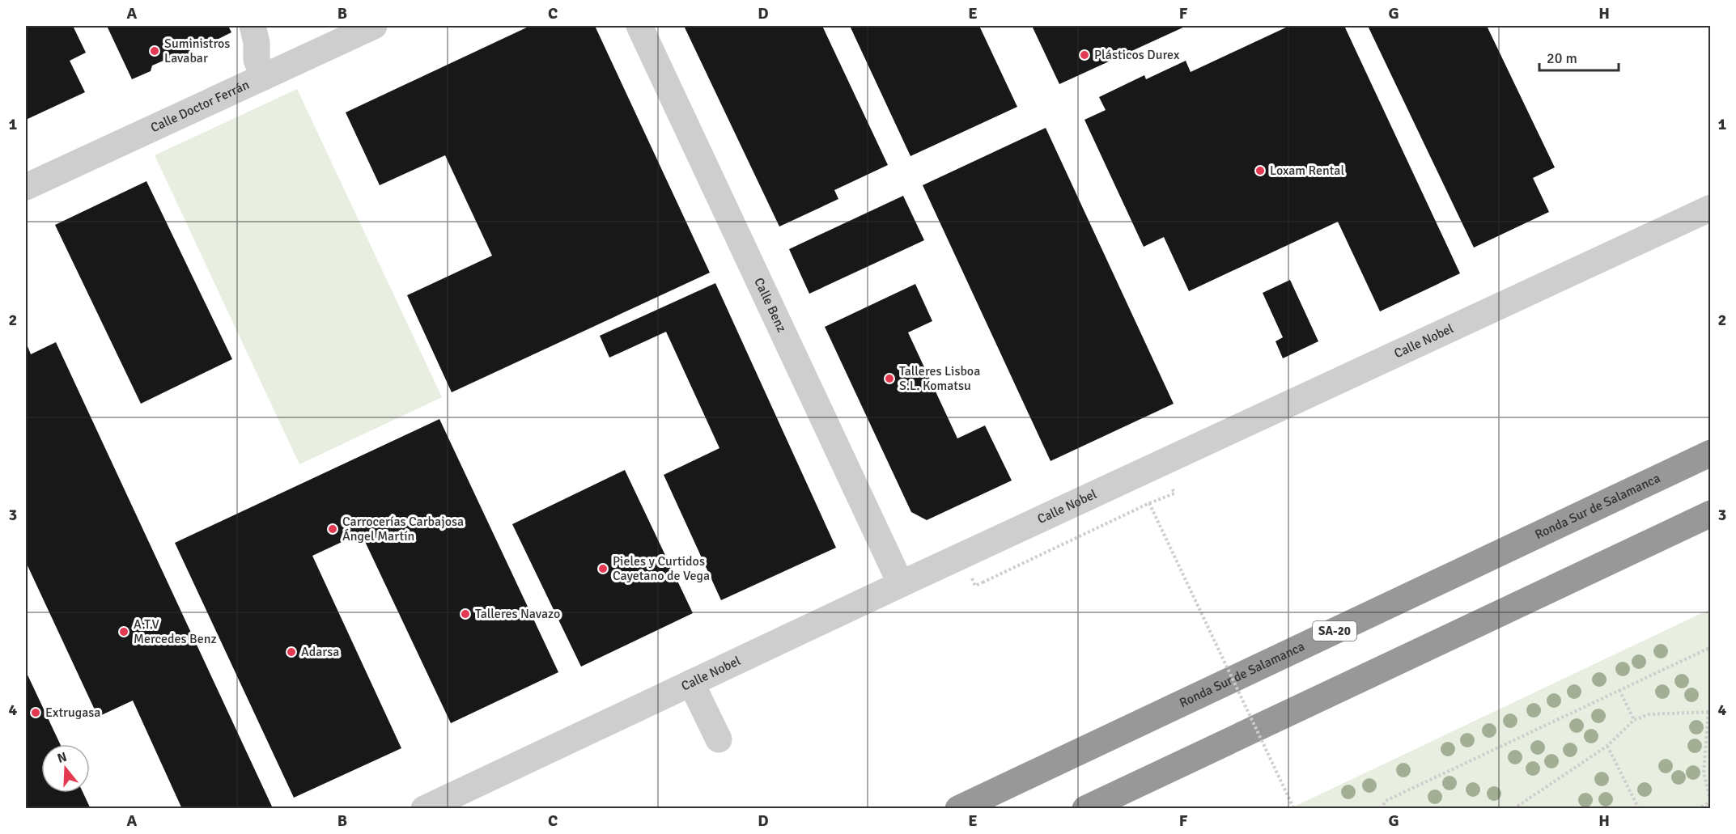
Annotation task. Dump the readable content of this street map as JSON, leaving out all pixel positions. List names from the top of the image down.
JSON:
{
  "streets": {
    "highway": ["Ronda Sur de Salamanca", "SA-20"],
    "street": ["Calle Doctor Ferrán", "Calle Benz", "Calle Nobel"]
  },
  "crossings": [
    ["Calle Benz", "Calle Nobel"]
  ],
  "places": [
    "Suministros Lavabar",
    "Plásticos Durex",
    "Loxam Rental",
    "Talleres Lisboa S.L. Komatsu",
    "Carrocerías Carbajosa Ángel Martín",
    "Pieles y Curtidos Cayetano de Vega",
    "Talleres Navazo",
    "A.T.V Mercedes Benz",
    "Adarsa",
    "Extrugasa"
  ],
  "scale_bar": "20 m",
  "north": "top",
  "grid": {
    "columns": [
      "A",
      "B",
      "C",
      "D",
      "E",
      "F",
      "G",
      "H"
    ],
    "rows": [
      "1",
      "2",
      "3",
      "4"
    ]
  }
}
